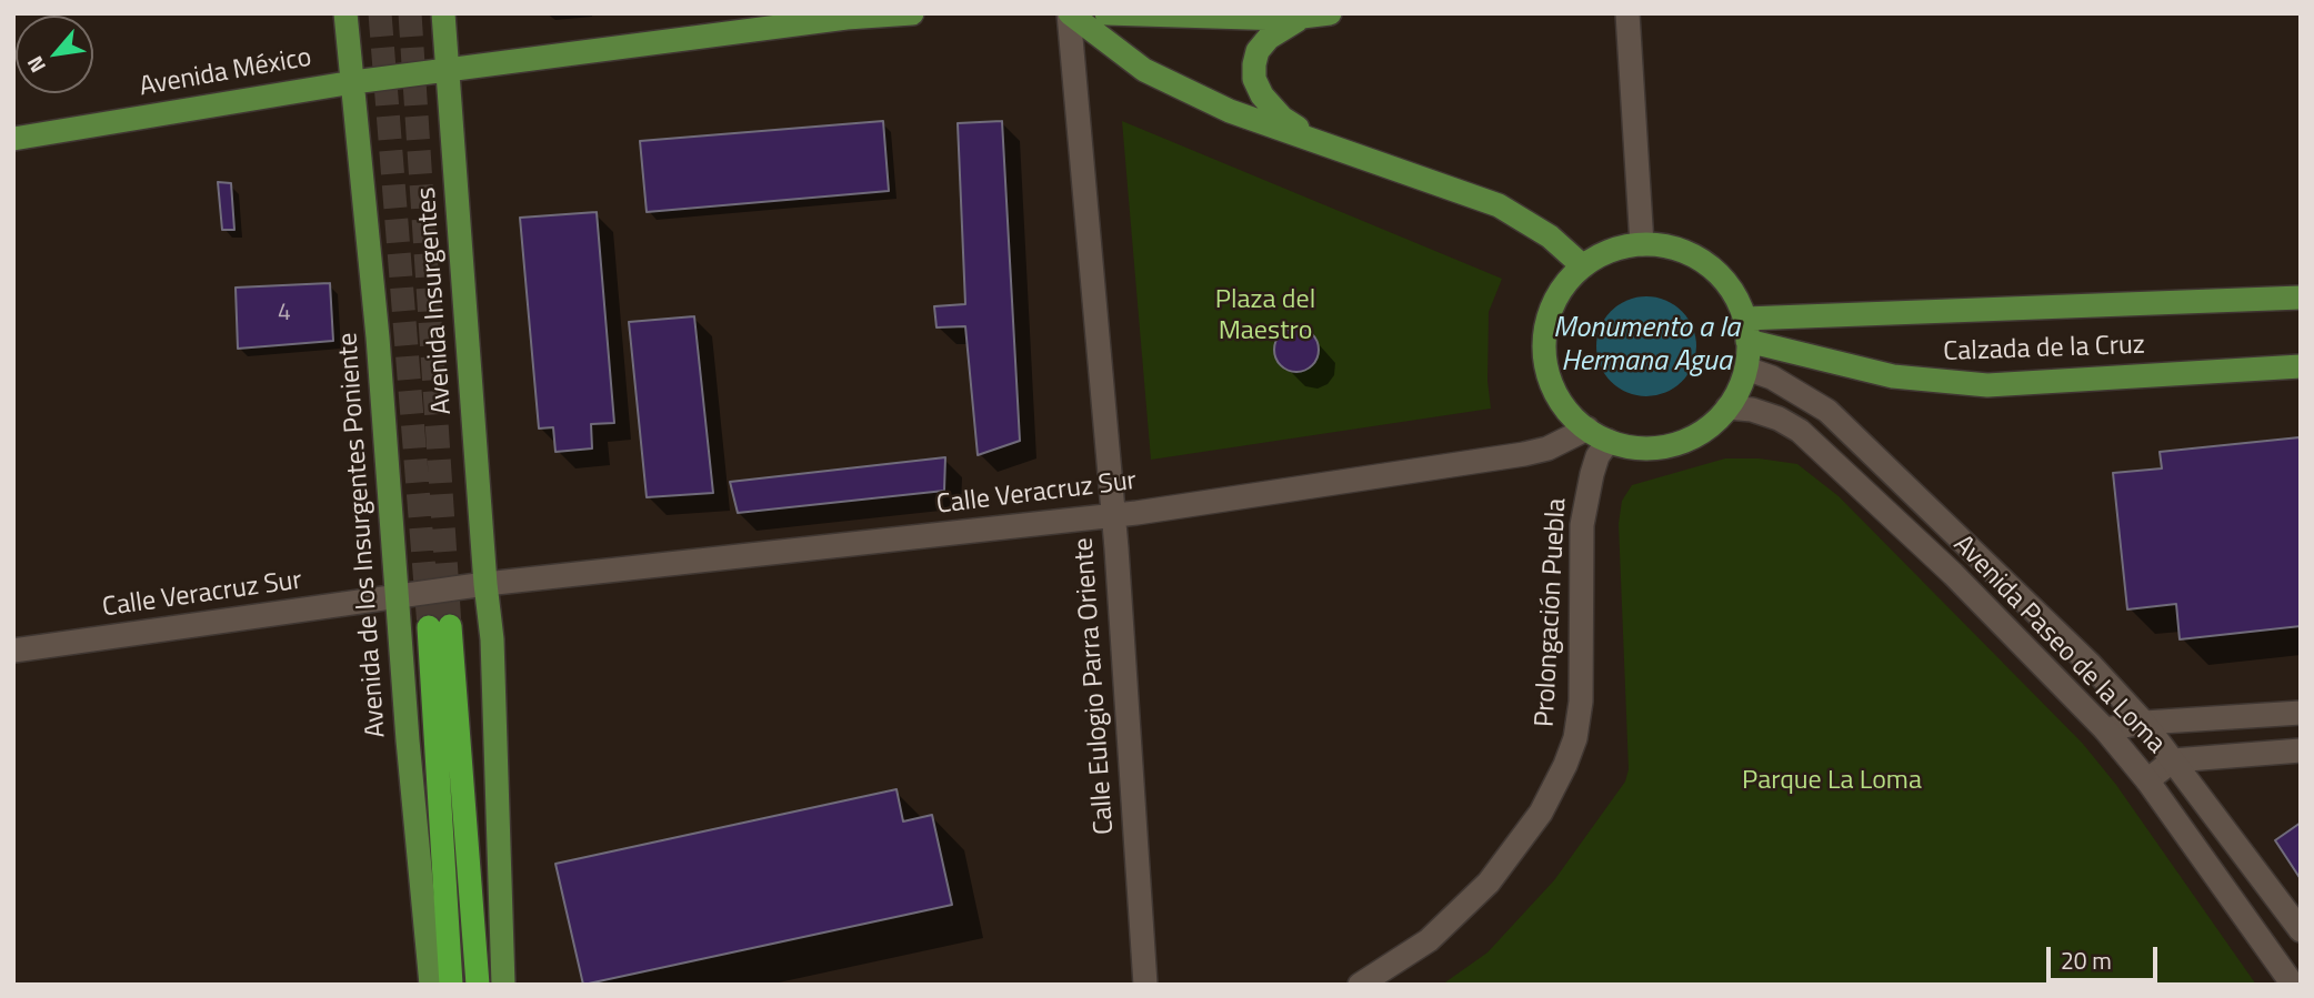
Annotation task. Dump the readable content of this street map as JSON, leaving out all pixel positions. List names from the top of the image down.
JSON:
{
  "streets": {
    "main road": [
      "Avenida México",
      "Avenida Insurgentes",
      "Calzada de la Cruz",
      "Avenida de los Insurgentes Poniente"
    ],
    "street": [
      "Calle Veracruz Sur",
      "Prolongación Puebla",
      "Avenida Paseo de la Loma",
      "Calle Eulogio Parra Oriente"
    ]
  },
  "crossings": [
    ["Avenida México", "Avenida Insurgentes"],
    ["Avenida México", "Avenida de los Insurgentes Poniente"],
    ["Avenida Insurgentes", "Calle Veracruz Sur"],
    ["Calzada de la Cruz", "Calle Veracruz Sur"],
    ["Calzada de la Cruz", "Prolongación Puebla"],
    ["Calzada de la Cruz", "Avenida Paseo de la Loma"],
    ["Calle Veracruz Sur", "Avenida de los Insurgentes Poniente"],
    ["Calle Veracruz Sur", "Prolongación Puebla"],
    ["Calle Veracruz Sur", "Avenida Paseo de la Loma"],
    ["Calle Veracruz Sur", "Calle Eulogio Parra Oriente"],
    ["Prolongación Puebla", "Avenida Paseo de la Loma"]
  ],
  "water": ["Monumento a la Hermana Agua"],
  "parks": ["Plaza del Maestro", "Parque La Loma"],
  "house_numbers": ["4"],
  "scale_bar": "20 m",
  "north": "bottom left"
}
